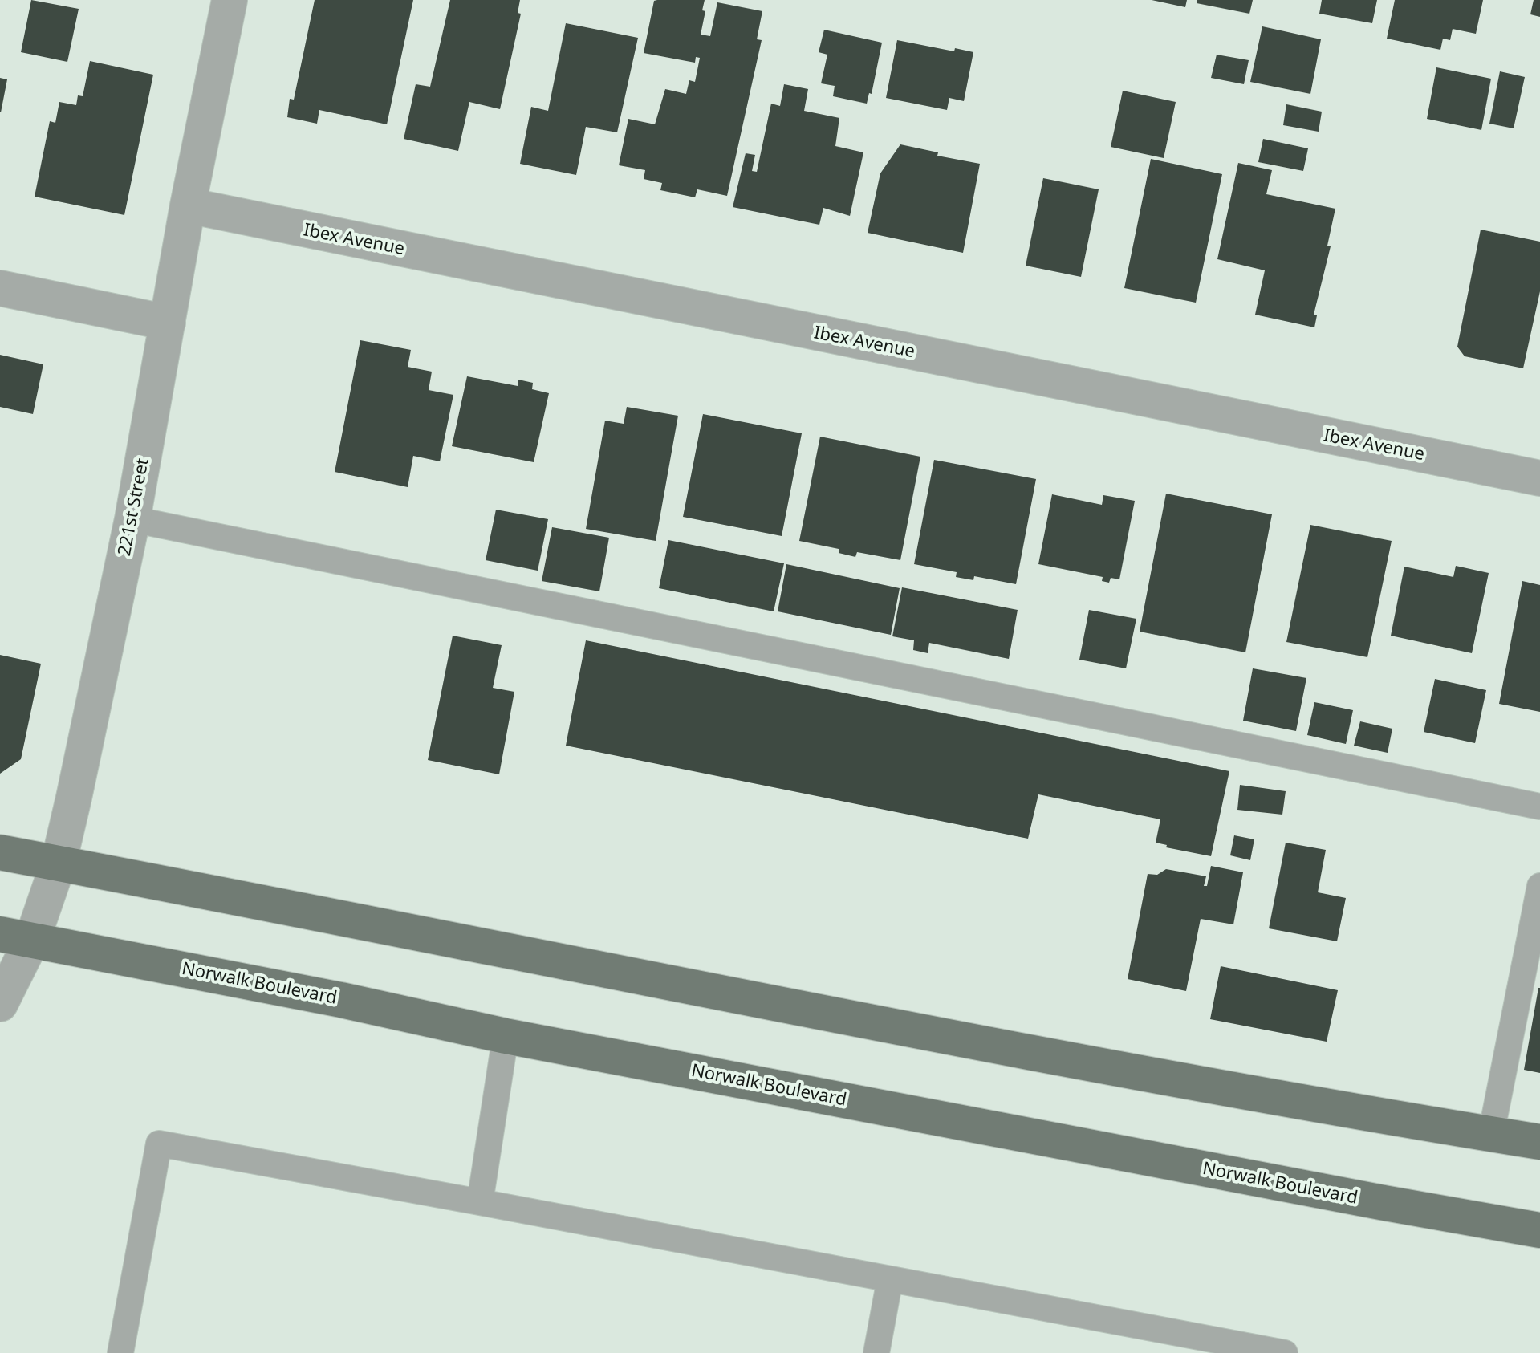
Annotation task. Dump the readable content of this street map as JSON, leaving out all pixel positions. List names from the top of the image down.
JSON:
{
  "streets": {
    "main road": ["Norwalk Boulevard"],
    "street": ["Ibex Avenue", "221st Street"]
  },
  "crossings": [
    ["Ibex Avenue", "221st Street"],
    ["221st Street", "Norwalk Boulevard"]
  ]
}
